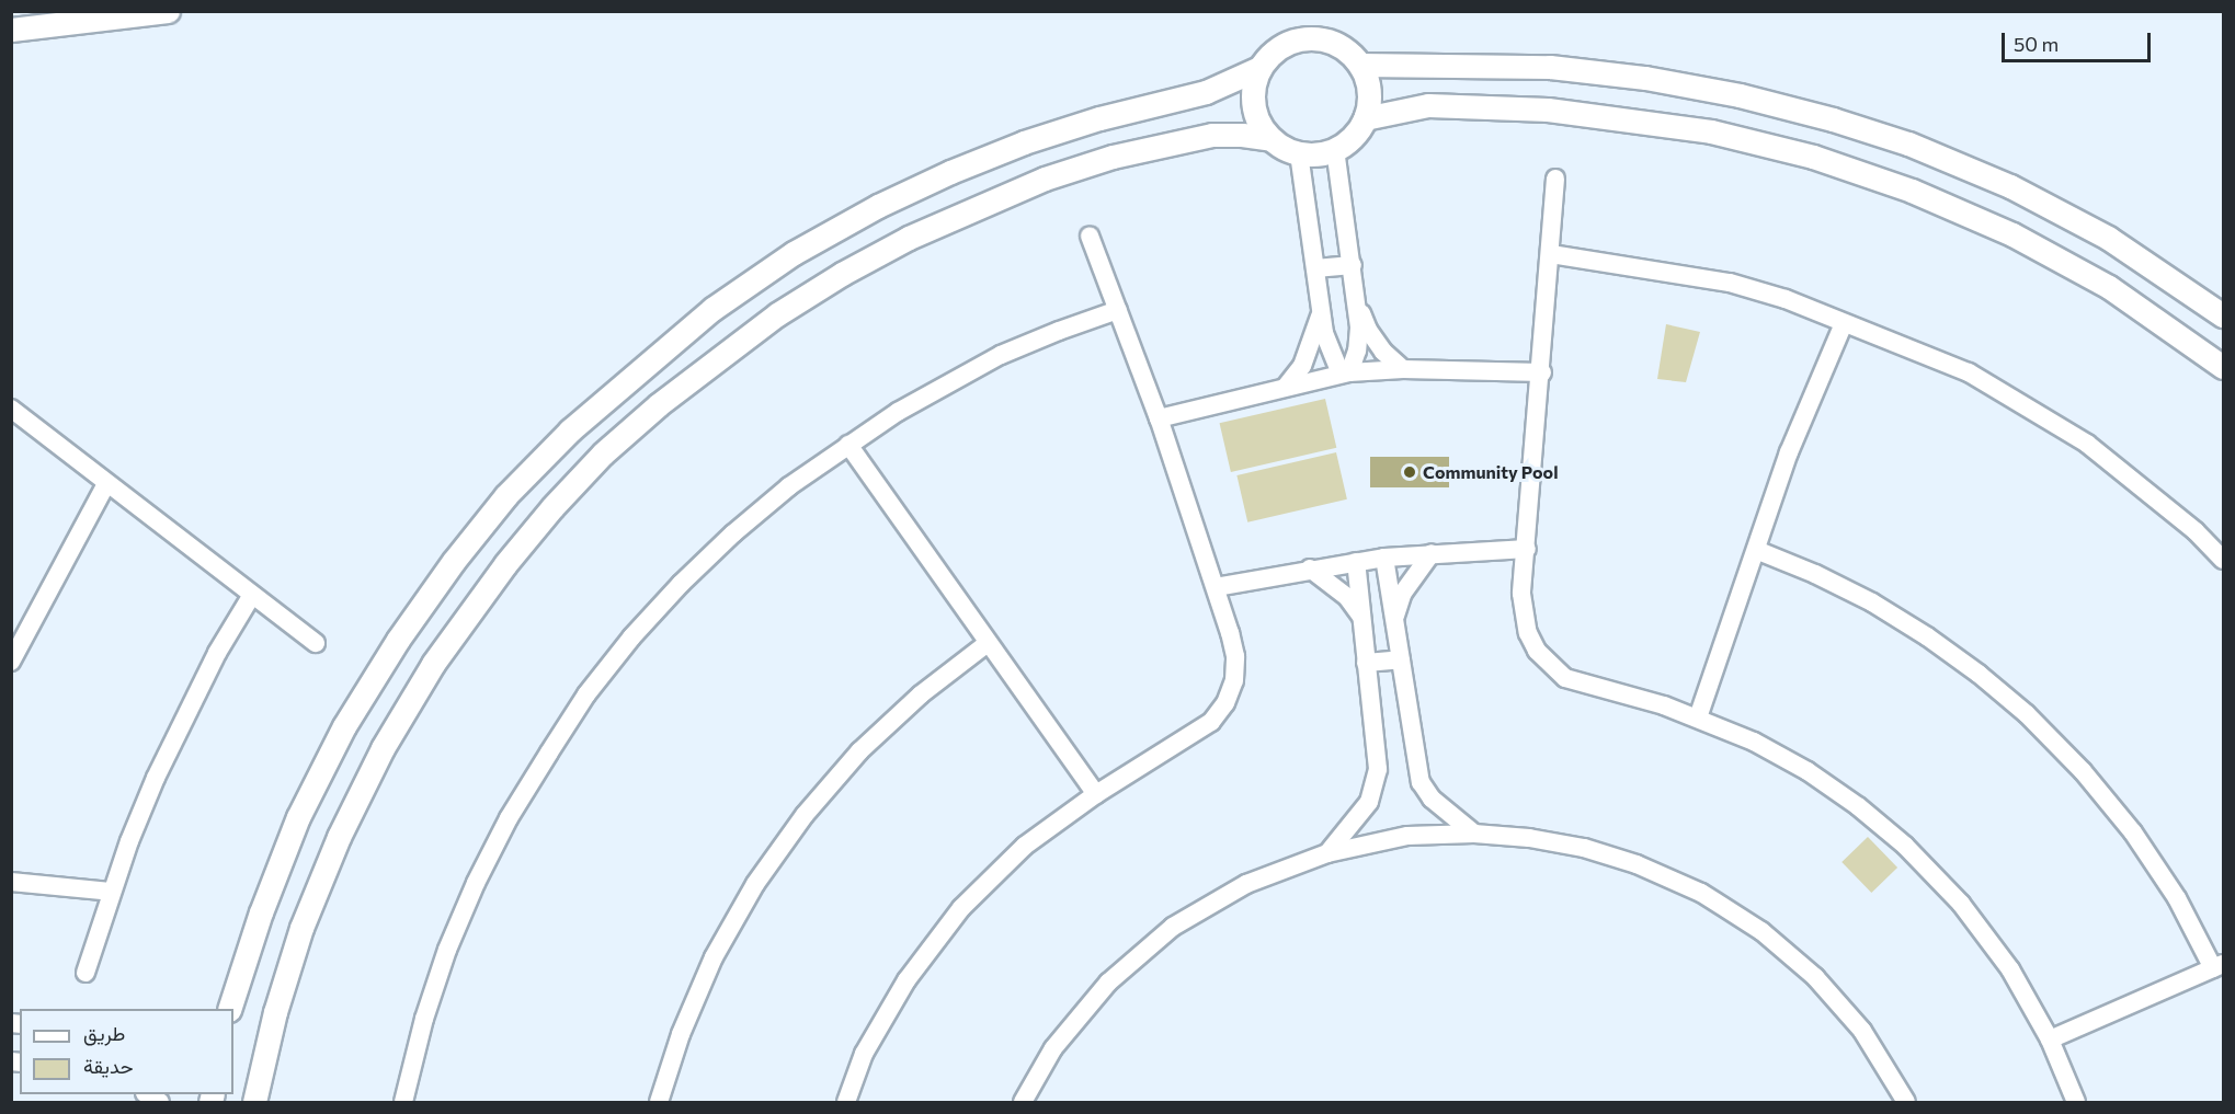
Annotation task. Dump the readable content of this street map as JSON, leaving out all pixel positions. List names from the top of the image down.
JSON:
{
  "places": ["Community Pool"],
  "legend": ["طريق", "حديقة"],
  "scale_bar": "50 m"
}
